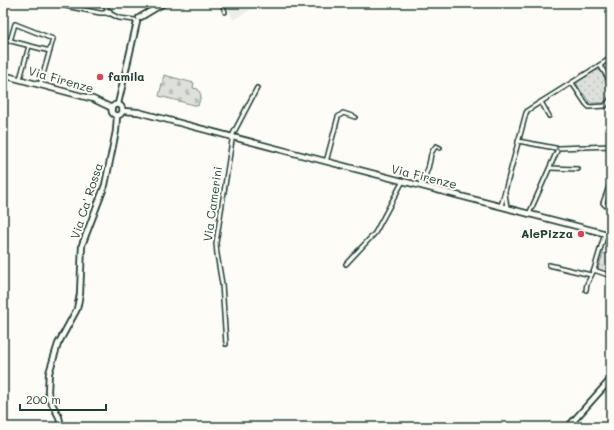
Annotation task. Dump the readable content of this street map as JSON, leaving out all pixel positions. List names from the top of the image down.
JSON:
{
  "streets": {
    "main road": ["Via Firenze", "Via Ca' Rossa"],
    "street": ["Via Camerini"]
  },
  "crossings": [
    ["Via Firenze", "Via Ca' Rossa"],
    ["Via Firenze", "Via Camerini"]
  ],
  "places": ["famila", "AlePizza"],
  "scale_bar": "200 m"
}
